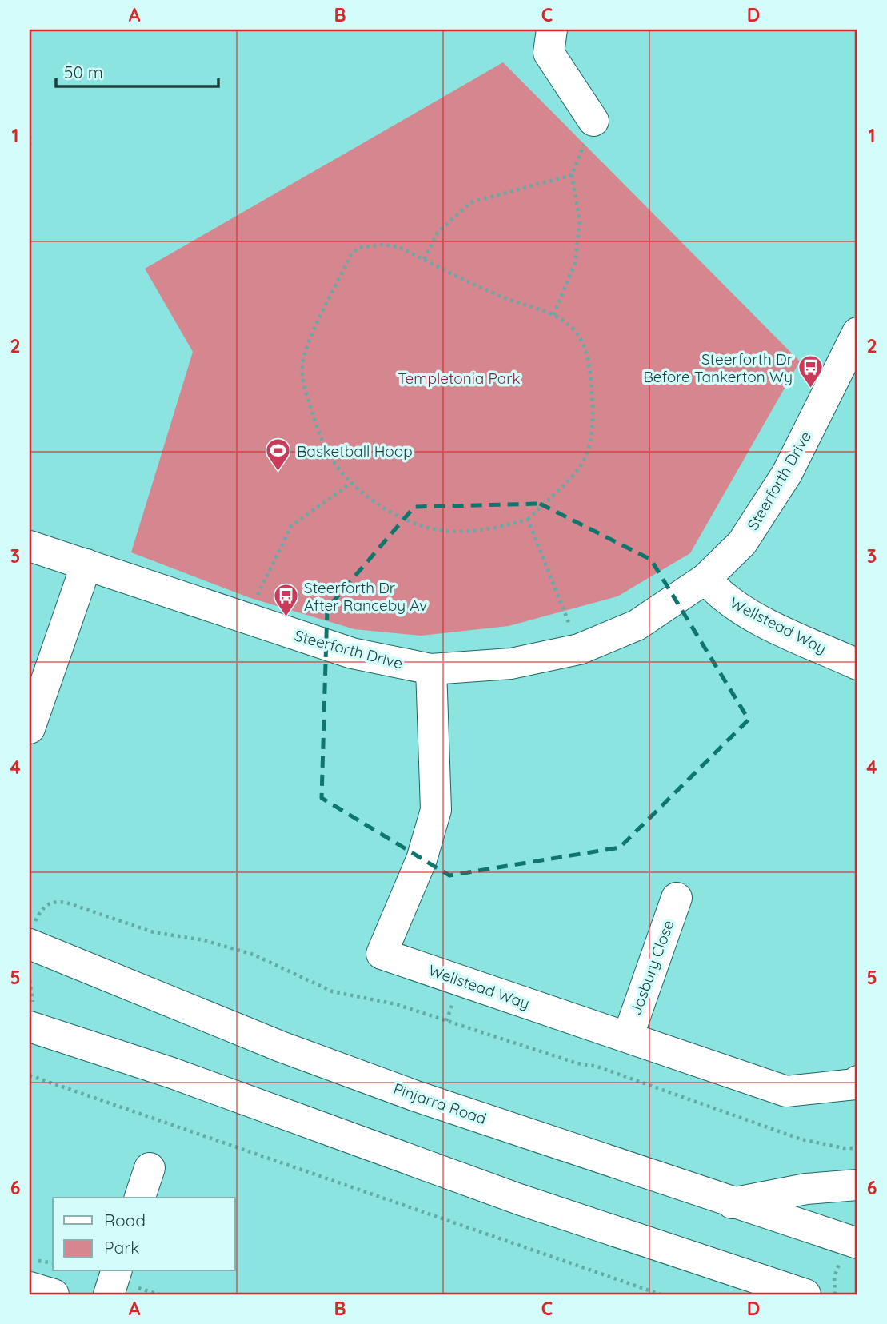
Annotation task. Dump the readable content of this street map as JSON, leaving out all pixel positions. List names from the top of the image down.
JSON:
{
  "streets": {
    "main road": [
      "Steerforth Drive",
      "Wellstead Way",
      "Josbury Close",
      "Pinjarra Road"
    ]
  },
  "crossings": [
    ["Steerforth Drive", "Wellstead Way"],
    ["Wellstead Way", "Josbury Close"]
  ],
  "parks": ["Templetonia Park"],
  "places": {
    "bus stop": ["Steerforth Dr Before Tankerton Wy", "Steerforth Dr After Ranceby Av"],
    "sports": ["Basketball Hoop"]
  },
  "legend": ["Road", "Park"],
  "scale_bar": "50 m",
  "grid": {
    "columns": [
      "A",
      "B",
      "C",
      "D"
    ],
    "rows": [
      "1",
      "2",
      "3",
      "4",
      "5",
      "6"
    ]
  }
}
